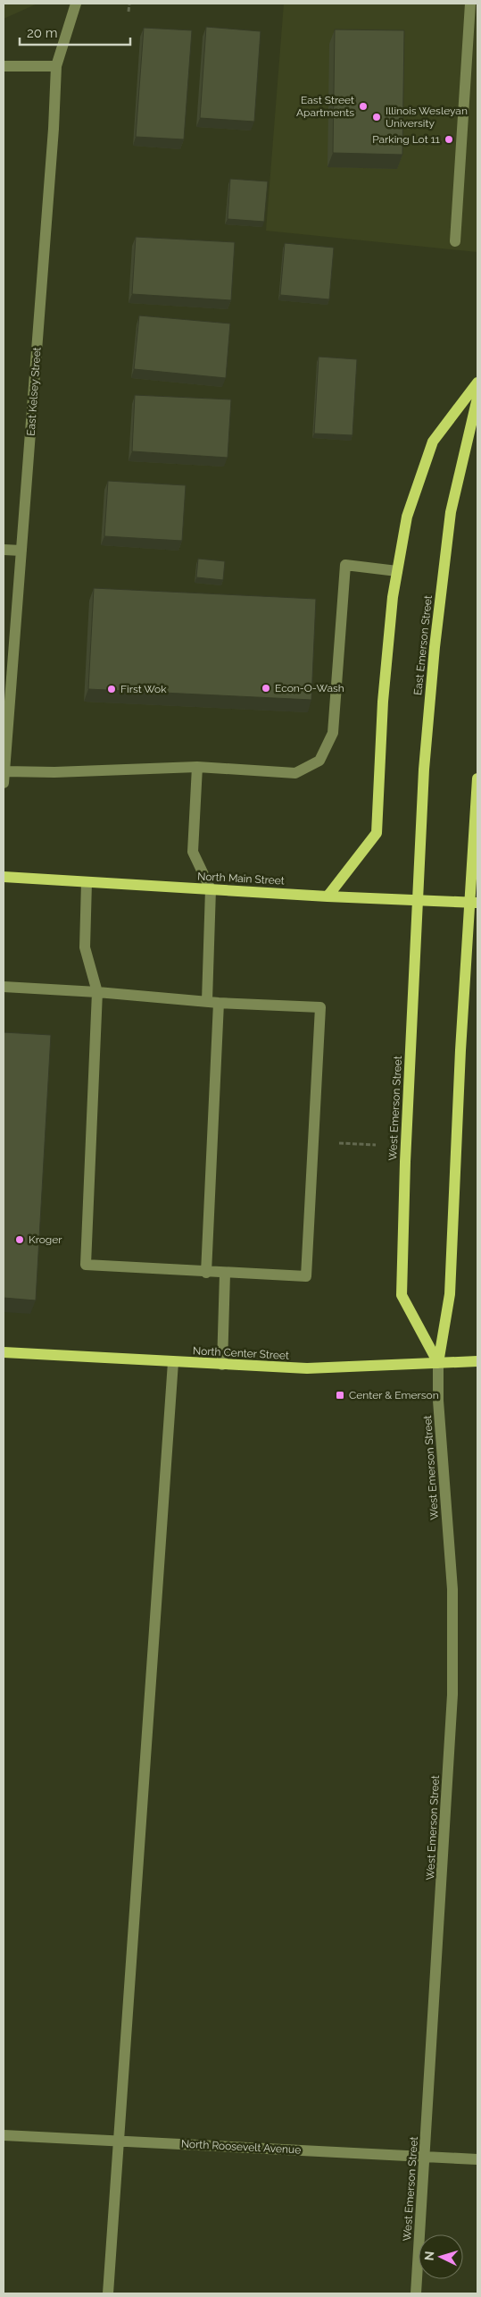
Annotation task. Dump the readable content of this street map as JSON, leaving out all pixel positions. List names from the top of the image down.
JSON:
{
  "streets": {
    "main road": [
      "East Emerson Street",
      "North Main Street",
      "West Emerson Street",
      "North Center Street"
    ],
    "street": ["East Kelsey Street", "North Roosevelt Avenue"]
  },
  "crossings": [
    ["East Emerson Street", "North Main Street"],
    ["East Emerson Street", "West Emerson Street"],
    ["North Main Street", "West Emerson Street"],
    ["West Emerson Street", "North Center Street"],
    ["West Emerson Street", "North Roosevelt Avenue"]
  ],
  "places": {
    "other": [
      "East Street Apartments",
      "Illinois Wesleyan University",
      "Parking Lot 11",
      "Econ-O-Wash",
      "First Wok",
      "Kroger"
    ],
    "transit": ["Center & Emerson"]
  },
  "scale_bar": "20 m",
  "north": "left"
}
